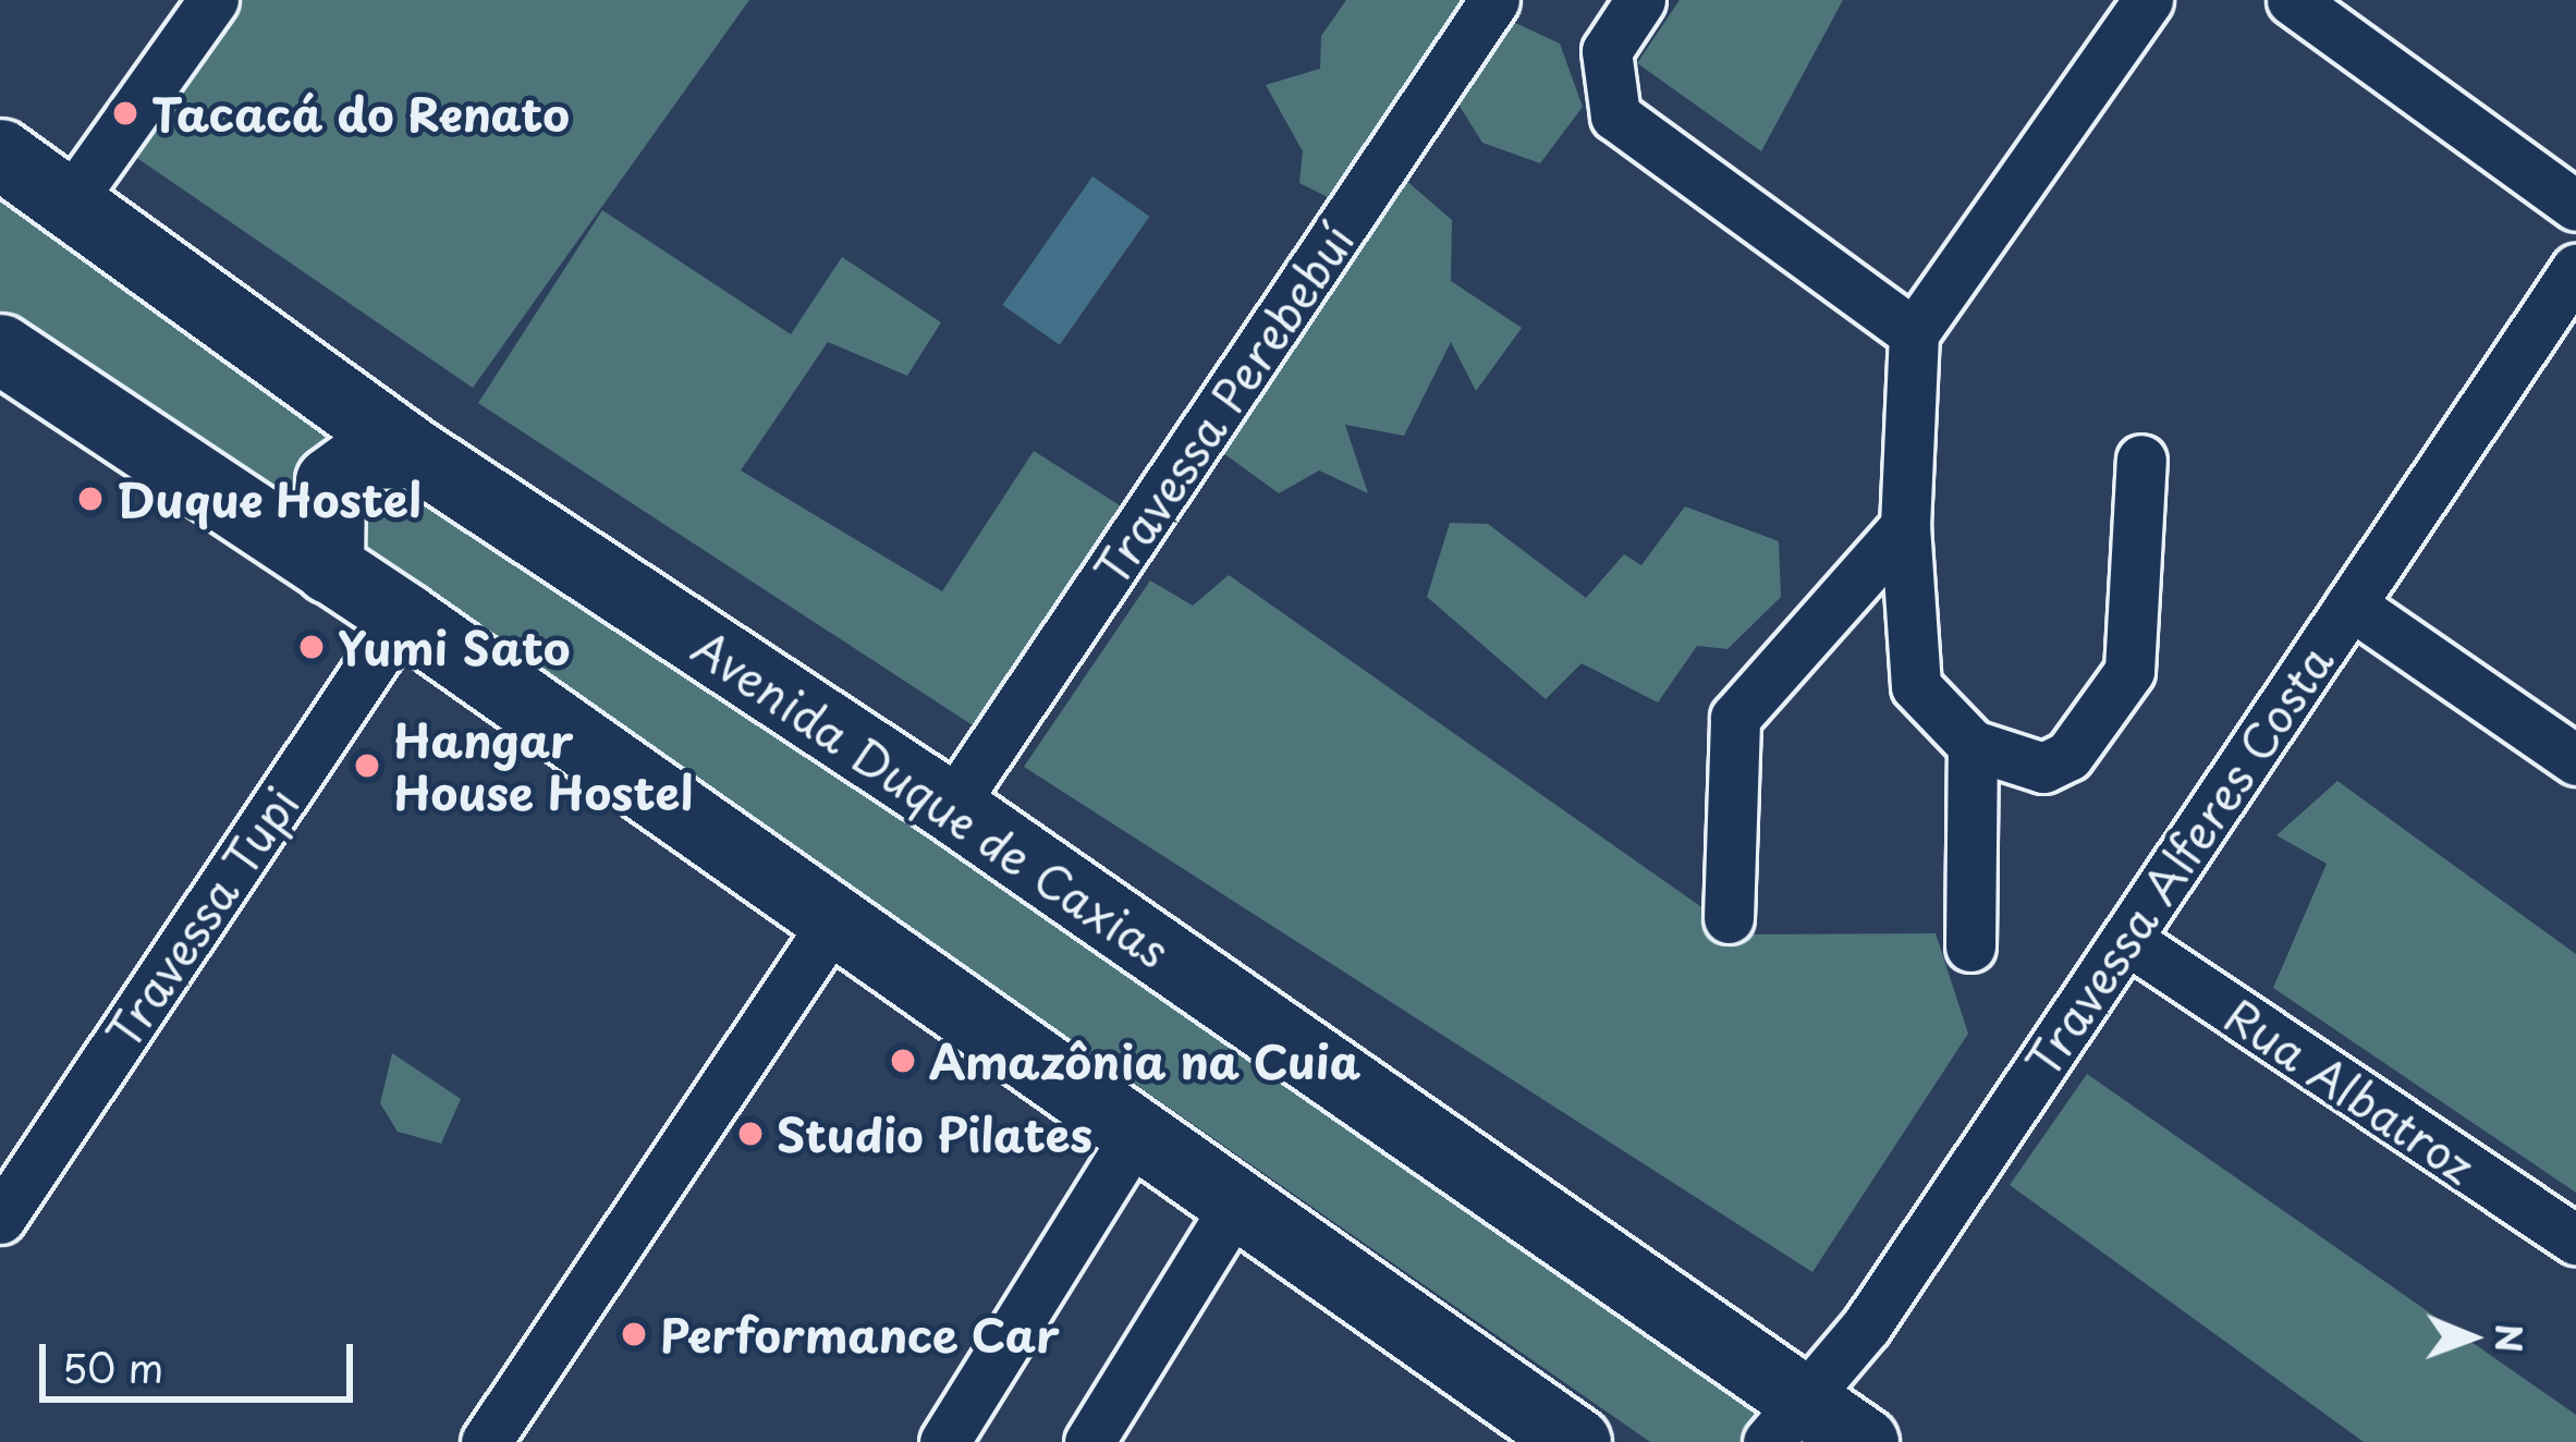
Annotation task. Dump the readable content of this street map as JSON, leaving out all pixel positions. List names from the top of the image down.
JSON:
{
  "streets": {
    "main road": ["Avenida Duque de Caxias"],
    "street": [
      "Travessa Perebebuí",
      "Travessa Alferes Costa",
      "Travessa Tupi",
      "Rua Albatroz"
    ]
  },
  "crossings": [
    ["Travessa Perebebuí", "Avenida Duque de Caxias"],
    ["Avenida Duque de Caxias", "Travessa Alferes Costa"],
    ["Travessa Alferes Costa", "Rua Albatroz"]
  ],
  "places": [
    "Tacacá do Renato",
    "Duque Hostel",
    "Yumi Sato",
    "Hangar House Hostel",
    "Amazônia na Cuia",
    "Studio Pilates",
    "Performance Car"
  ],
  "scale_bar": "50 m",
  "north": "right"
}
